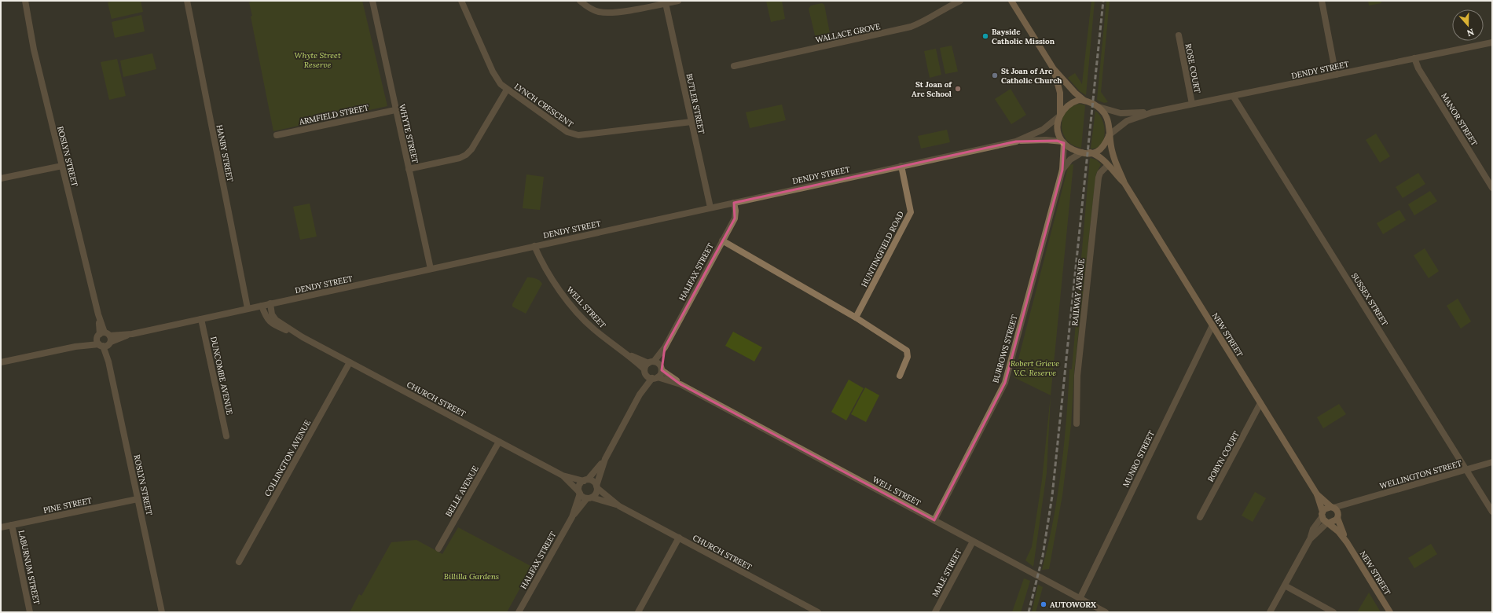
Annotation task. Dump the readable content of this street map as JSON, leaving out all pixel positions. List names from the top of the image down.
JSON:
{
  "streets": {
    "main road": ["NEW STREET"],
    "street": [
      "WALLACE GROVE",
      "ROSE COURT",
      "DENDY STREET",
      "BUTLER STREET",
      "LYNCH CRESCENT",
      "ARMFIELD STREET",
      "MANOR STREET",
      "WHYTE STREET",
      "HANBY STREET",
      "ROSLYN STREET",
      "HUNTINGFIELD ROAD",
      "HALIFAX STREET",
      "RAILWAY AVENUE",
      "SUSSEX STREET",
      "WELL STREET",
      "BURROWS STREET",
      "DUNCOMBE AVENUE",
      "CHURCH STREET",
      "ROBYN COURT",
      "COLLINGTON AVENUE",
      "MUNRO STREET",
      "WELLINGTON STREET",
      "BELLE AVENUE",
      "PINE STREET",
      "LABURNUM STREET",
      "MALE STREET"
    ]
  },
  "crossings": [
    ["ROSE COURT", "DENDY STREET"],
    ["DENDY STREET", "BUTLER STREET"],
    ["DENDY STREET", "MANOR STREET"],
    ["DENDY STREET", "WHYTE STREET"],
    ["DENDY STREET", "HANBY STREET"],
    ["DENDY STREET", "ROSLYN STREET"],
    ["DENDY STREET", "HUNTINGFIELD ROAD"],
    ["DENDY STREET", "HALIFAX STREET"],
    ["DENDY STREET", "SUSSEX STREET"],
    ["DENDY STREET", "WELL STREET"],
    ["DENDY STREET", "NEW STREET"],
    ["DENDY STREET", "BURROWS STREET"],
    ["DENDY STREET", "DUNCOMBE AVENUE"],
    ["DENDY STREET", "CHURCH STREET"],
    ["BUTLER STREET", "LYNCH CRESCENT"],
    ["ARMFIELD STREET", "WHYTE STREET"],
    ["ROSLYN STREET", "PINE STREET"],
    ["HALIFAX STREET", "WELL STREET"],
    ["HALIFAX STREET", "CHURCH STREET"],
    ["RAILWAY AVENUE", "NEW STREET"],
    ["SUSSEX STREET", "WELLINGTON STREET"],
    ["WELL STREET", "BURROWS STREET"],
    ["WELL STREET", "MUNRO STREET"],
    ["WELL STREET", "MALE STREET"],
    ["NEW STREET", "BURROWS STREET"],
    ["NEW STREET", "ROBYN COURT"],
    ["NEW STREET", "MUNRO STREET"],
    ["NEW STREET", "WELLINGTON STREET"],
    ["CHURCH STREET", "COLLINGTON AVENUE"],
    ["CHURCH STREET", "BELLE AVENUE"],
    ["PINE STREET", "LABURNUM STREET"]
  ],
  "parks": ["Whyte Street Reserve", "Robert Grieve V.C. Reserve", "Billilla Gardens"],
  "places": [
    "Bayside Catholic Mission",
    "St Joan of Arc Catholic Church",
    "St Joan of Arc School",
    "AUTOWORX"
  ],
  "north": "bottom"
}
